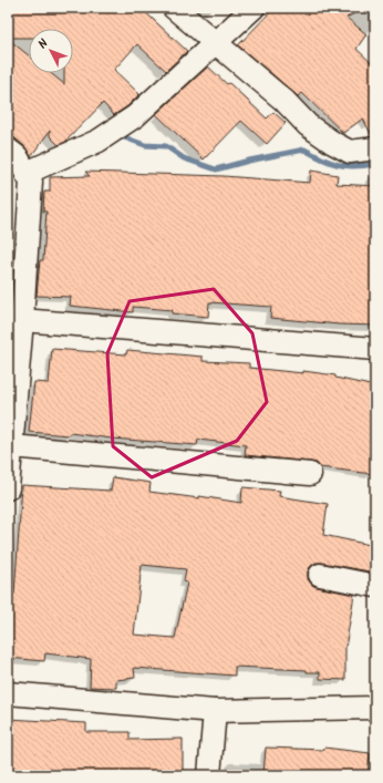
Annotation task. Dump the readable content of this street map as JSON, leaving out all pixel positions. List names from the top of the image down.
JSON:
{
  "north": "top left"
}
